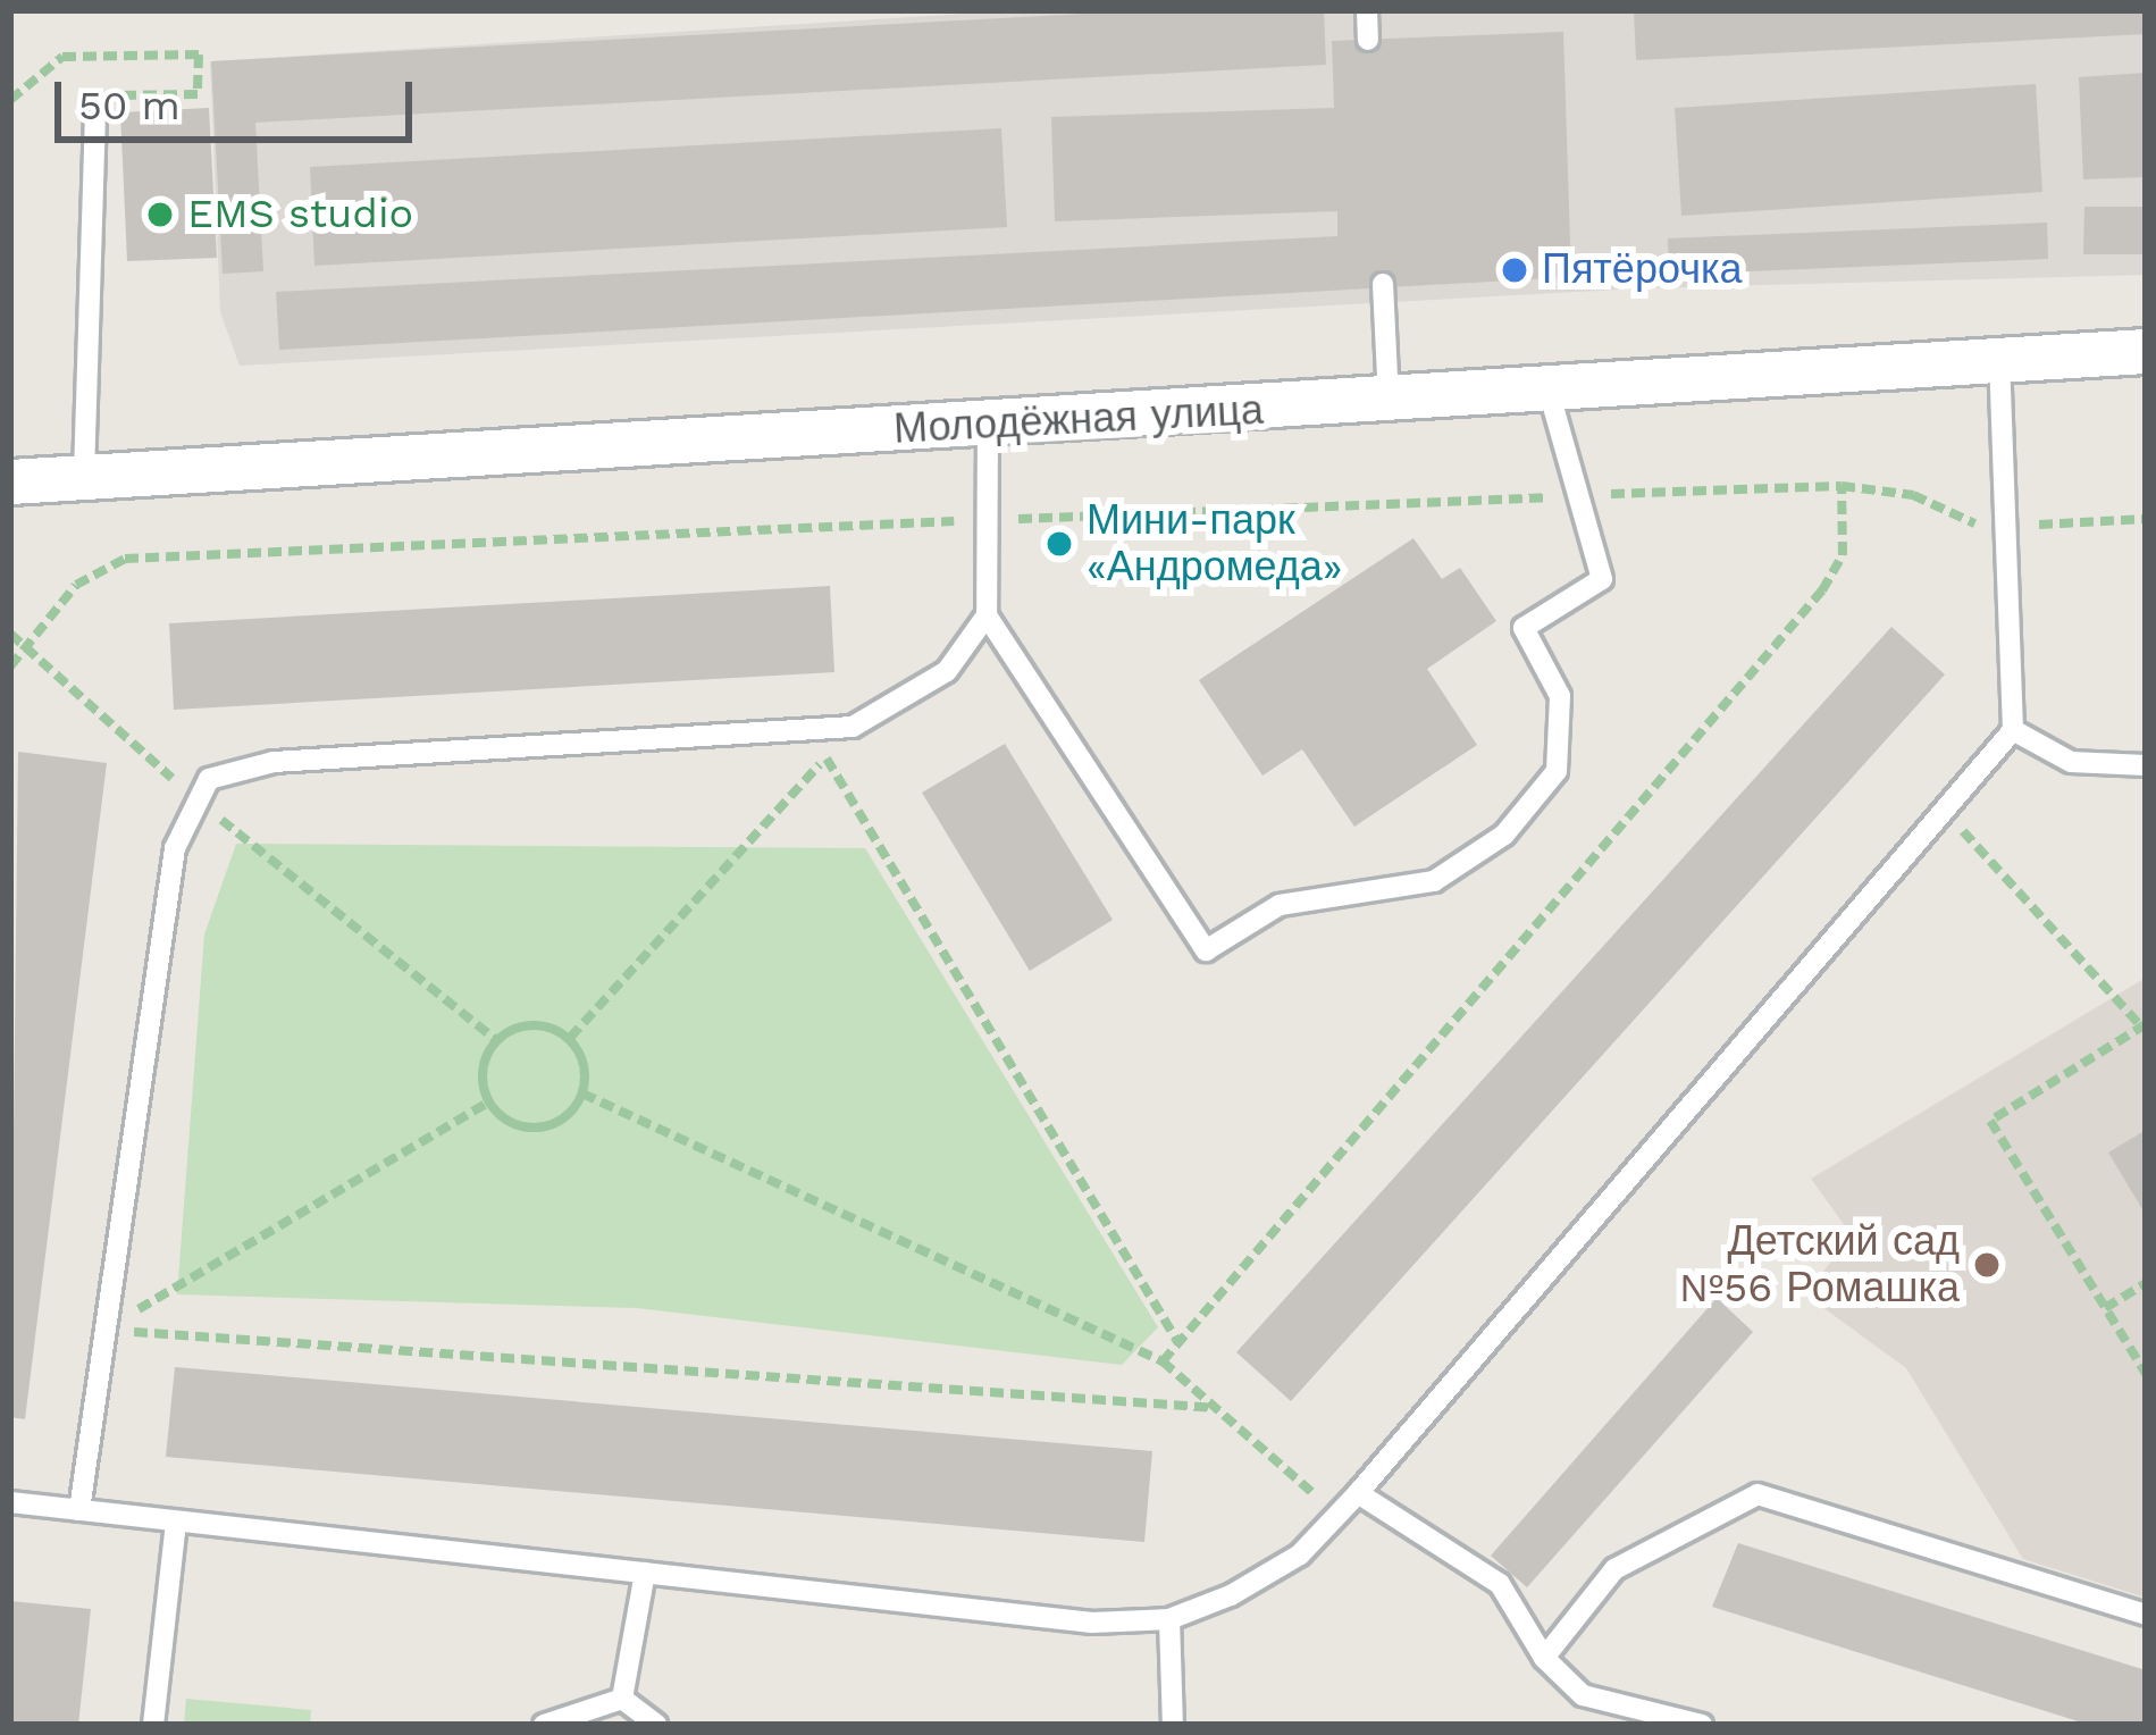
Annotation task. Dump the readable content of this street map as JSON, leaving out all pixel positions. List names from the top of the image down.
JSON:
{
  "streets": {
    "street": ["Молодёжная улица"]
  },
  "places": [
    "EMS studio",
    "Пятёрочка",
    "Мини-парк «Андромеда»",
    "Детский сад №56 Ромашка"
  ],
  "scale_bar": "50 m"
}
